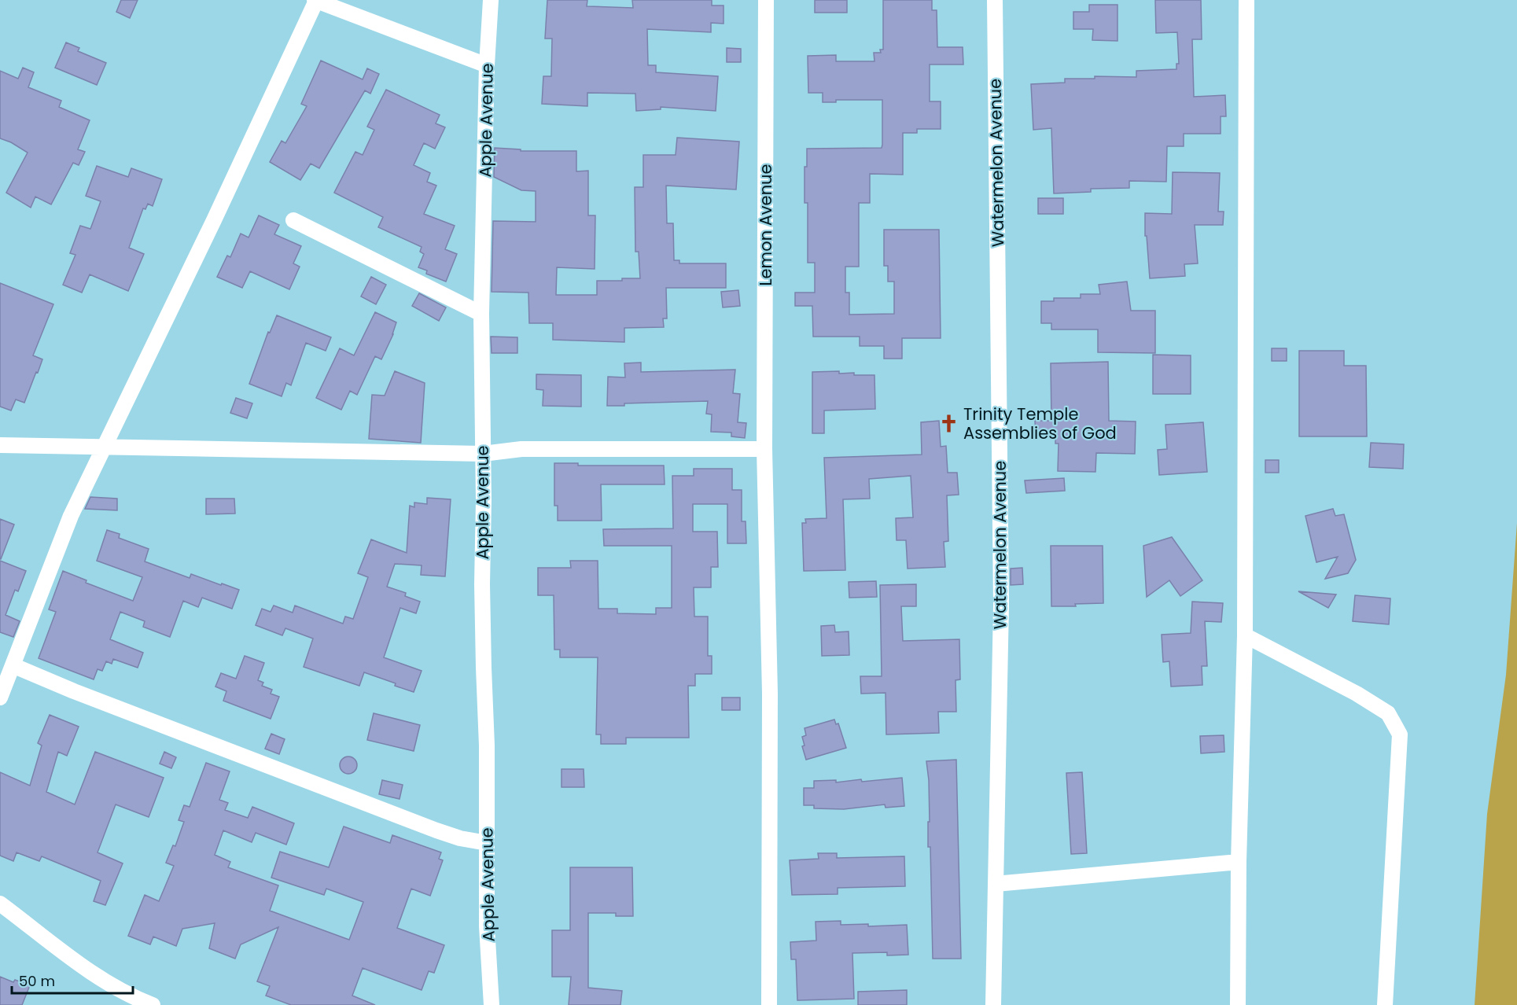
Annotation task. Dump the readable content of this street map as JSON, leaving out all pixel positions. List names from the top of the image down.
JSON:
{
  "streets": {
    "street": ["Apple Avenue", "Watermelon Avenue", "Lemon Avenue"]
  },
  "places": {
    "church": ["Trinity Temple Assemblies of God"]
  },
  "scale_bar": "50 m"
}
